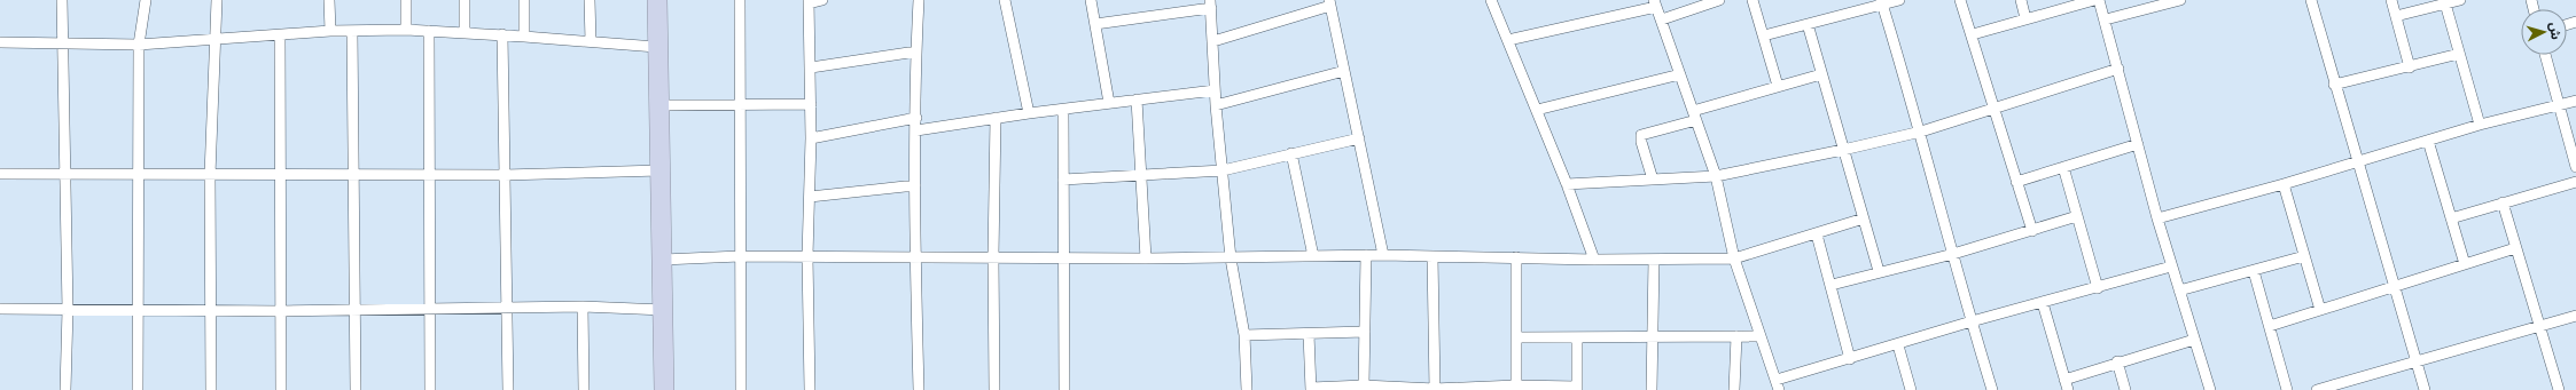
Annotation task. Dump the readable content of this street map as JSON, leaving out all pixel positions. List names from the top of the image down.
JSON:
{
  "north": "right"
}
